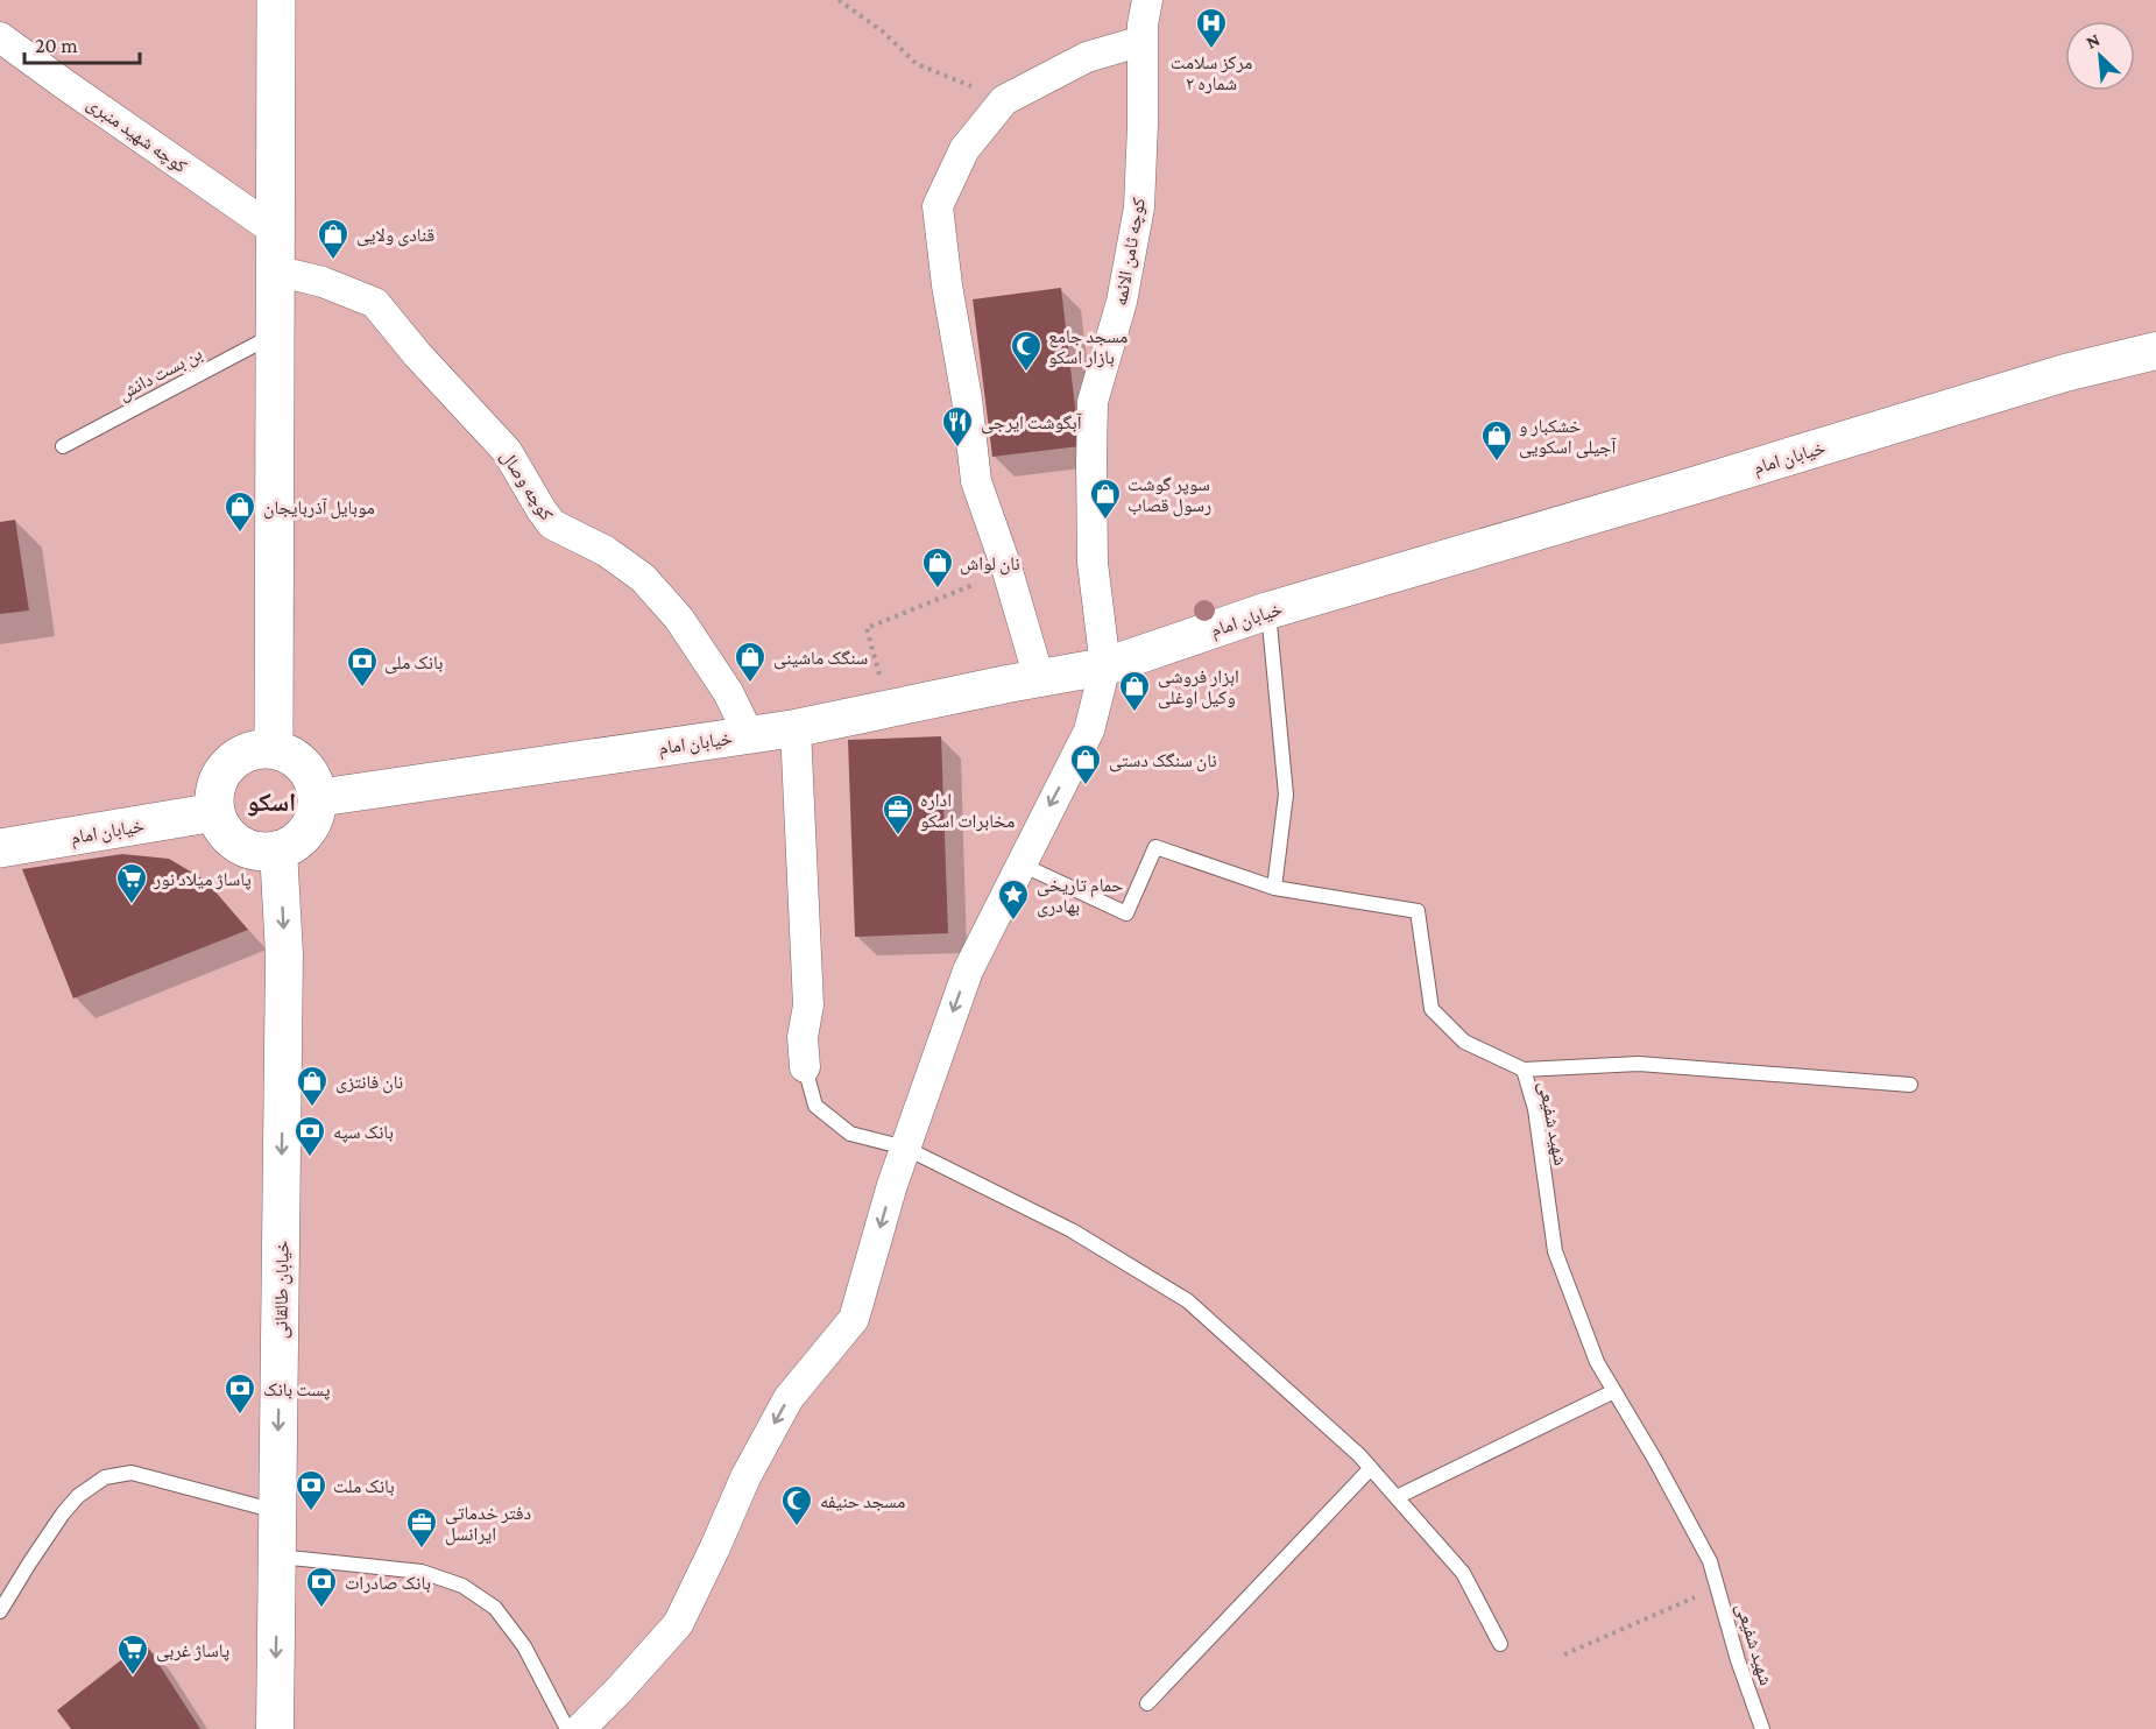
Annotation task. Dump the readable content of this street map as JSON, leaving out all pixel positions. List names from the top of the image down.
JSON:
{
  "streets": {
    "main road": ["خیابان امام"],
    "street": [
      "کوچه شهید منبری",
      "کوچه ثامن الائمه",
      "کوچه وصال",
      "خیابان طالقانی"
    ],
    "lane": ["بن بست دانش", "شهید شفیعی"]
  },
  "crossings": [
    ["کوچه ثامن الائمه", "خیابان امام"],
    ["خیابان امام", "کوچه وصال"],
    ["خیابان امام", "خیابان طالقانی"]
  ],
  "one_way": ["خیابان طالقانی"],
  "districts": ["اسکو"],
  "places": {
    "hospital": ["مرکز سلامت شماره ۲"],
    "shop": [
      "قنادی ولایی",
      "خشکبار و آجیلی اسکویی",
      "سوپر گوشت رسول قصاب",
      "موبایل آذربایجان",
      "نان لواش",
      "سنگک ماشینی",
      "ابزار فروشی وکیل اوغلی",
      "نان سنگک دستی",
      "نان فانتزی"
    ],
    "mosque": ["مسجد جامع بازار اسکو", "مسجد حنیفه"],
    "restaurant": ["آبگوشت ایرجی"],
    "bank": [
      "بانک ملی",
      "بانک سپه",
      "پست بانک",
      "بانک ملت",
      "بانک صادرات"
    ],
    "office": ["اداره مخابرات اسکو", "دفتر خدماتی ایرانسل"],
    "supermarket": ["پاساژ میلاد نور", "پاساژ غربی"],
    "place": ["حمام تاریخی بهادری"]
  },
  "scale_bar": "20 m",
  "north": "top left"
}
